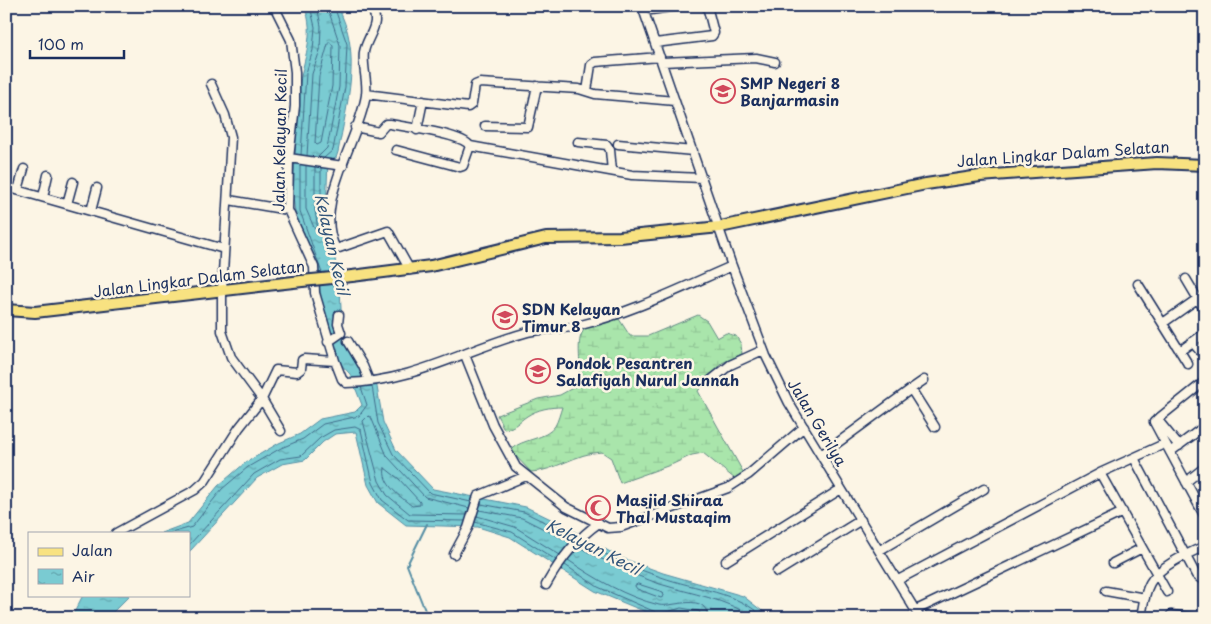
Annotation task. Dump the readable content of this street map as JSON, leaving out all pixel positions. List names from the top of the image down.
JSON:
{
  "streets": {
    "main road": ["Jalan Lingkar Dalam Selatan"],
    "street": ["Jalan Kelayan Kecil", "Jalan Gerilya"]
  },
  "crossings": [
    ["Jalan Lingkar Dalam Selatan", "Jalan Gerilya"]
  ],
  "water": ["Kelayan Kecil"],
  "places": {
    "school or university": ["SMP Negeri 8 Banjarmasin", "SDN Kelayan Timur 8", "Pondok Pesantren Salafiyah Nurul Jannah"],
    "mosque": ["Masjid Shiraa Thal Mustaqim"]
  },
  "legend": ["Jalan", "Air"],
  "scale_bar": "100 m"
}
